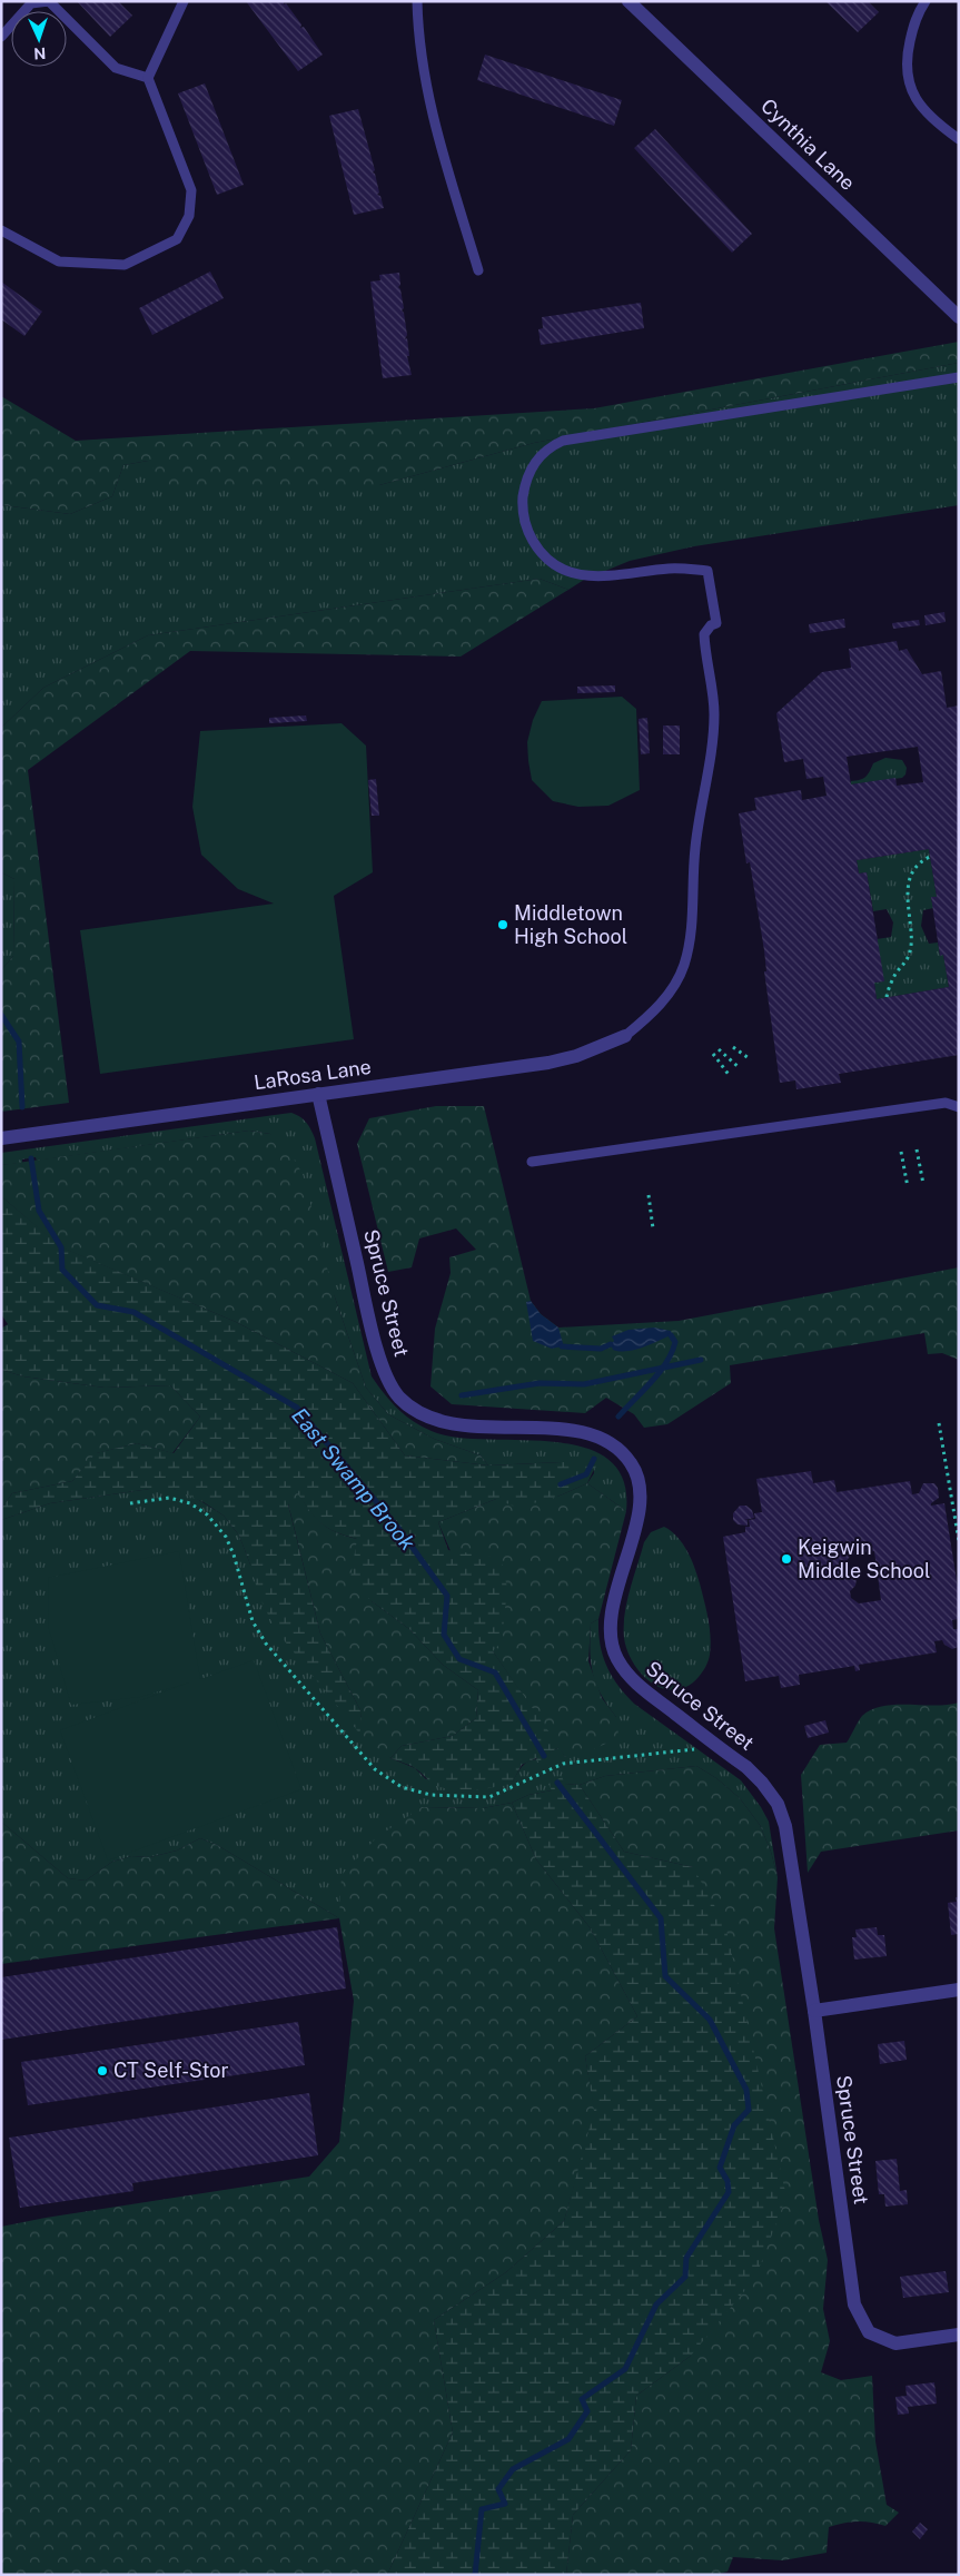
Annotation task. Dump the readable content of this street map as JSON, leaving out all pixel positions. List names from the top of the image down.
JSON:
{
  "streets": {
    "street": ["Cynthia Lane", "LaRosa Lane", "Spruce Street"]
  },
  "crossings": [
    ["LaRosa Lane", "Spruce Street"]
  ],
  "water": ["East Swamp Brook"],
  "places": ["Middletown High School", "Keigwin Middle School", "CT Self-Stor"],
  "north": "bottom"
}
